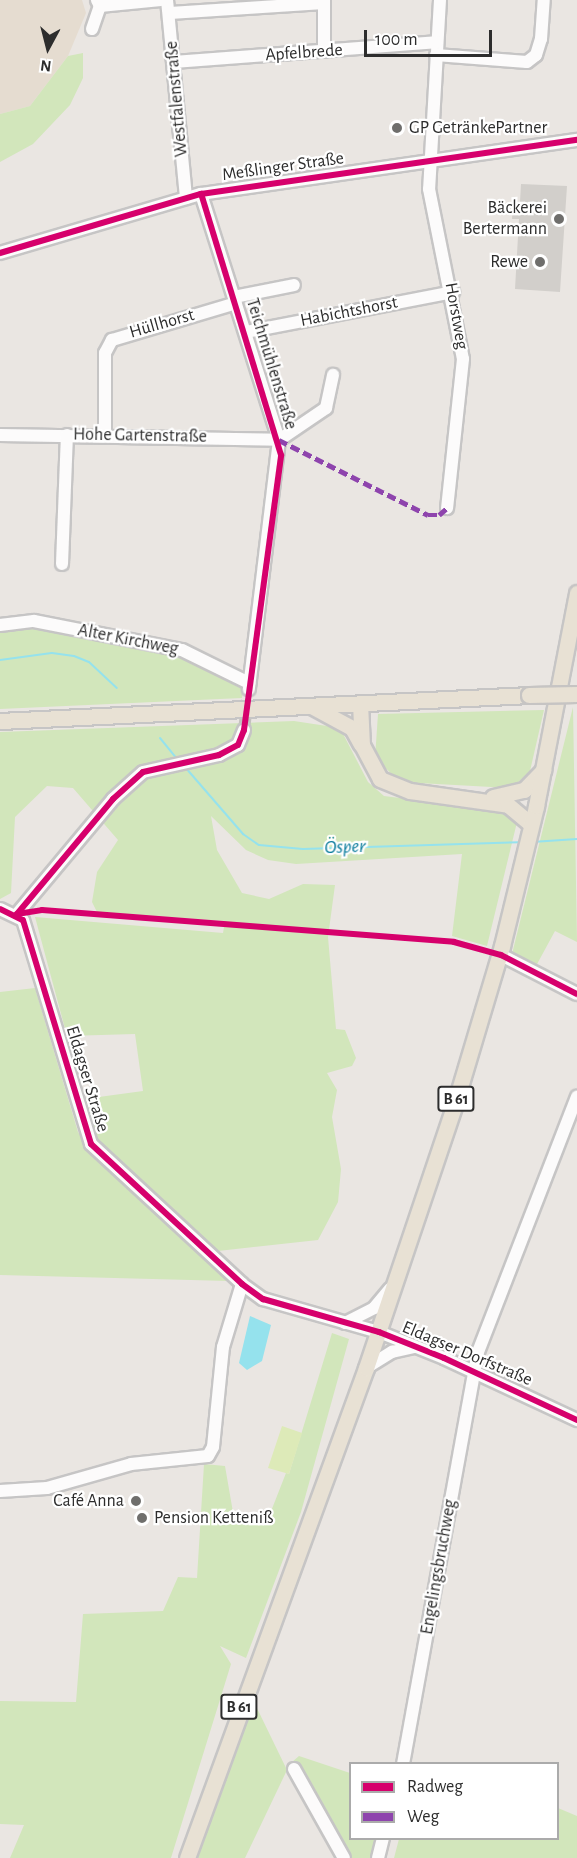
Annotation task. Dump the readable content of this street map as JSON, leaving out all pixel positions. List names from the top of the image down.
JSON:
{
  "streets": {
    "main road": ["B 61"],
    "street": [
      "Apfelbrede",
      "Westfalenstraße",
      "Meßlinger Straße",
      "Habichtshorst",
      "Horstweg",
      "Hüllhorst",
      "Teichmühlenstraße",
      "Hohe Gartenstraße",
      "Alter Kirchweg",
      "Eldagser Straße",
      "Eldagser Dorfstraße",
      "Engelingsbruchweg"
    ]
  },
  "crossings": [
    ["Apfelbrede", "Westfalenstraße"],
    ["Apfelbrede", "Horstweg"],
    ["Westfalenstraße", "Meßlinger Straße"],
    ["Meßlinger Straße", "Horstweg"],
    ["Meßlinger Straße", "Teichmühlenstraße"],
    ["Habichtshorst", "Horstweg"],
    ["Habichtshorst", "Teichmühlenstraße"],
    ["Hüllhorst", "Teichmühlenstraße"],
    ["Hüllhorst", "Hohe Gartenstraße"],
    ["Teichmühlenstraße", "Hohe Gartenstraße"],
    ["Teichmühlenstraße", "Alter Kirchweg"],
    ["Eldagser Straße", "Eldagser Dorfstraße"],
    ["B 61", "Eldagser Dorfstraße"],
    ["Eldagser Dorfstraße", "Engelingsbruchweg"]
  ],
  "water": ["Ösper"],
  "places": [
    "GP GetränkePartner",
    "Bäckerei Bertermann",
    "Rewe",
    "Café Anna",
    "Pension Ketteniß"
  ],
  "legend": ["Radweg", "Weg"],
  "scale_bar": "100 m",
  "north": "bottom"
}
